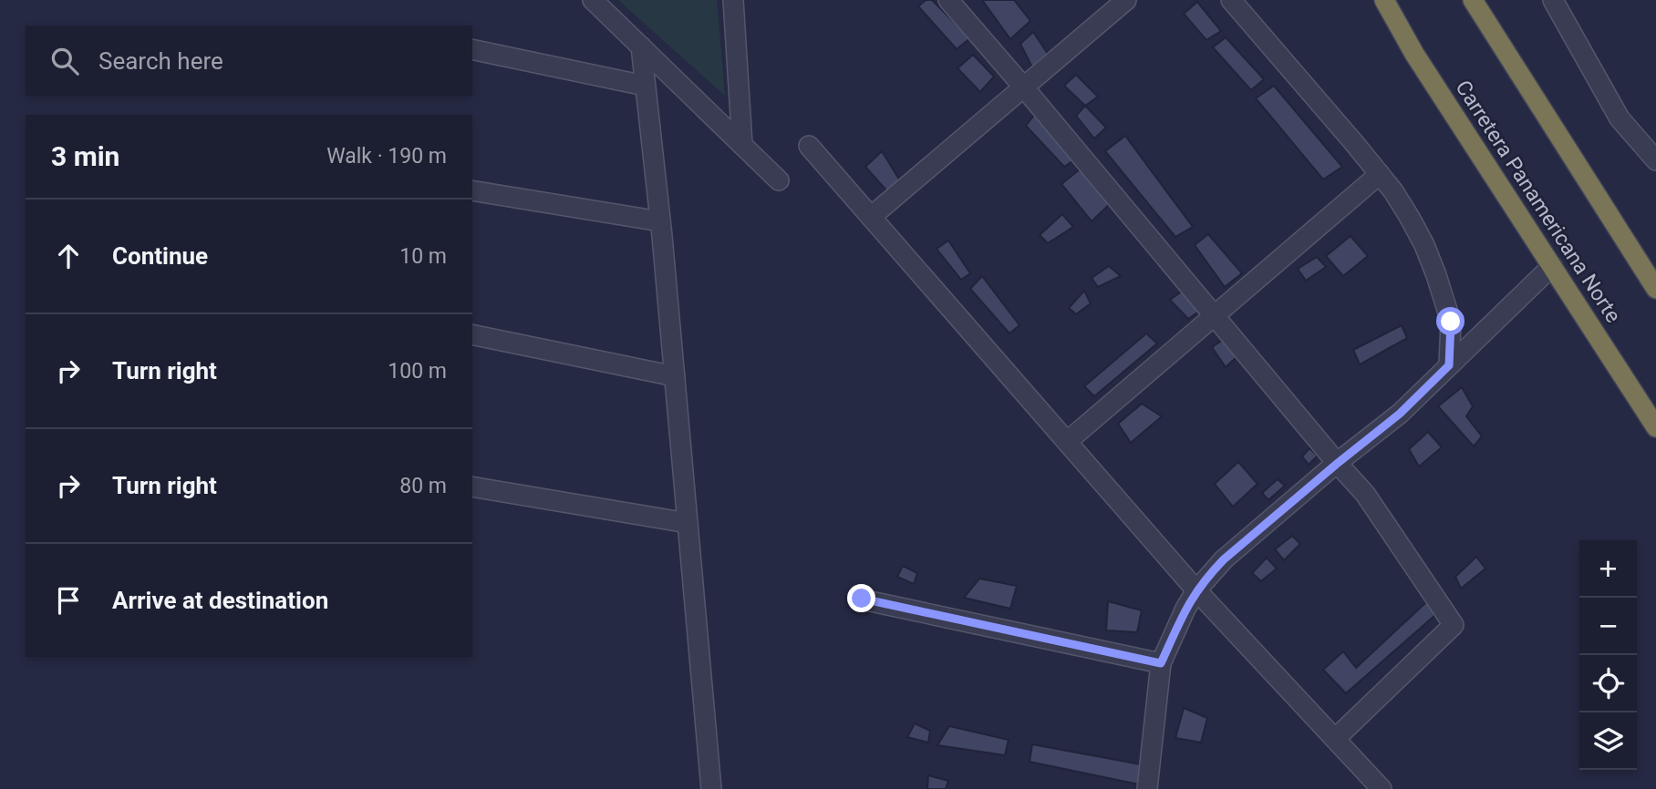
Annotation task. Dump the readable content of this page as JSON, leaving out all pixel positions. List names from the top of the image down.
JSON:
{
  "streets": {
    "highway": ["Carretera Panamericana Norte"]
  },
  "page": {
    "search": "Search here",
    "heading": ["3 min", "Walk · 190 m"],
    "list": [
      ["Continue", "10 m"],
      ["Turn right", "100 m"],
      ["Turn right", "80 m"],
      "Arrive at destination"
    ],
    "map_buttons": ["+", "−"]
  }
}
